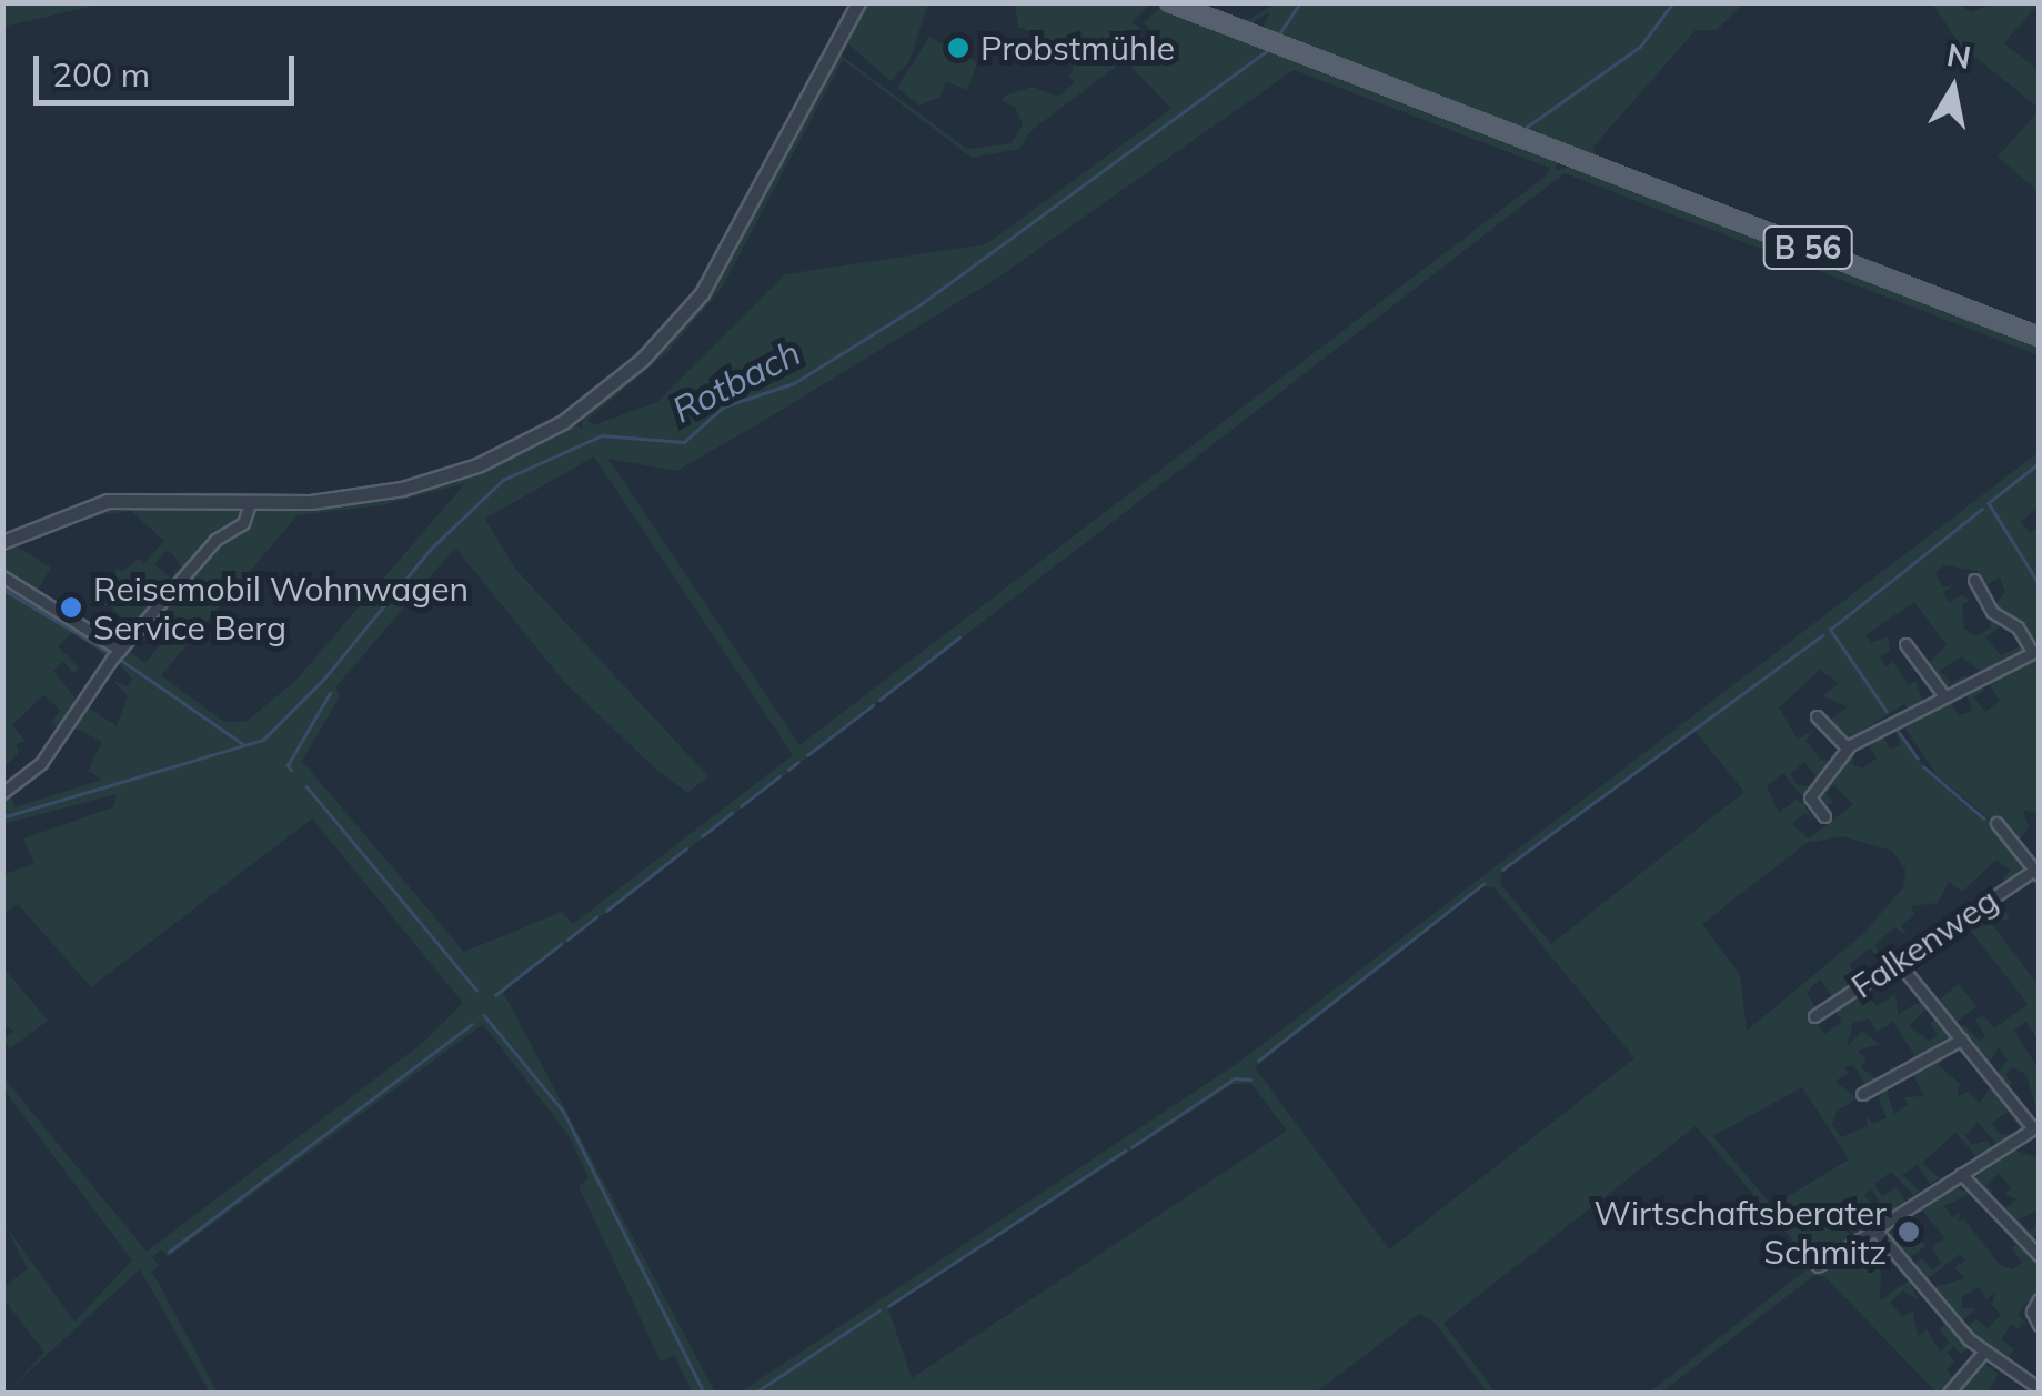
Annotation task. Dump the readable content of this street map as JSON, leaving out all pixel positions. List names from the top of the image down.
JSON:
{
  "streets": {
    "main road": ["B 56"],
    "street": ["Falkenweg"]
  },
  "water": ["Rotbach"],
  "places": ["Probstmühle", "Reisemobil Wohnwagen Service Berg", "Wirtschaftsberater Schmitz"],
  "scale_bar": "200 m",
  "north": "top"
}
